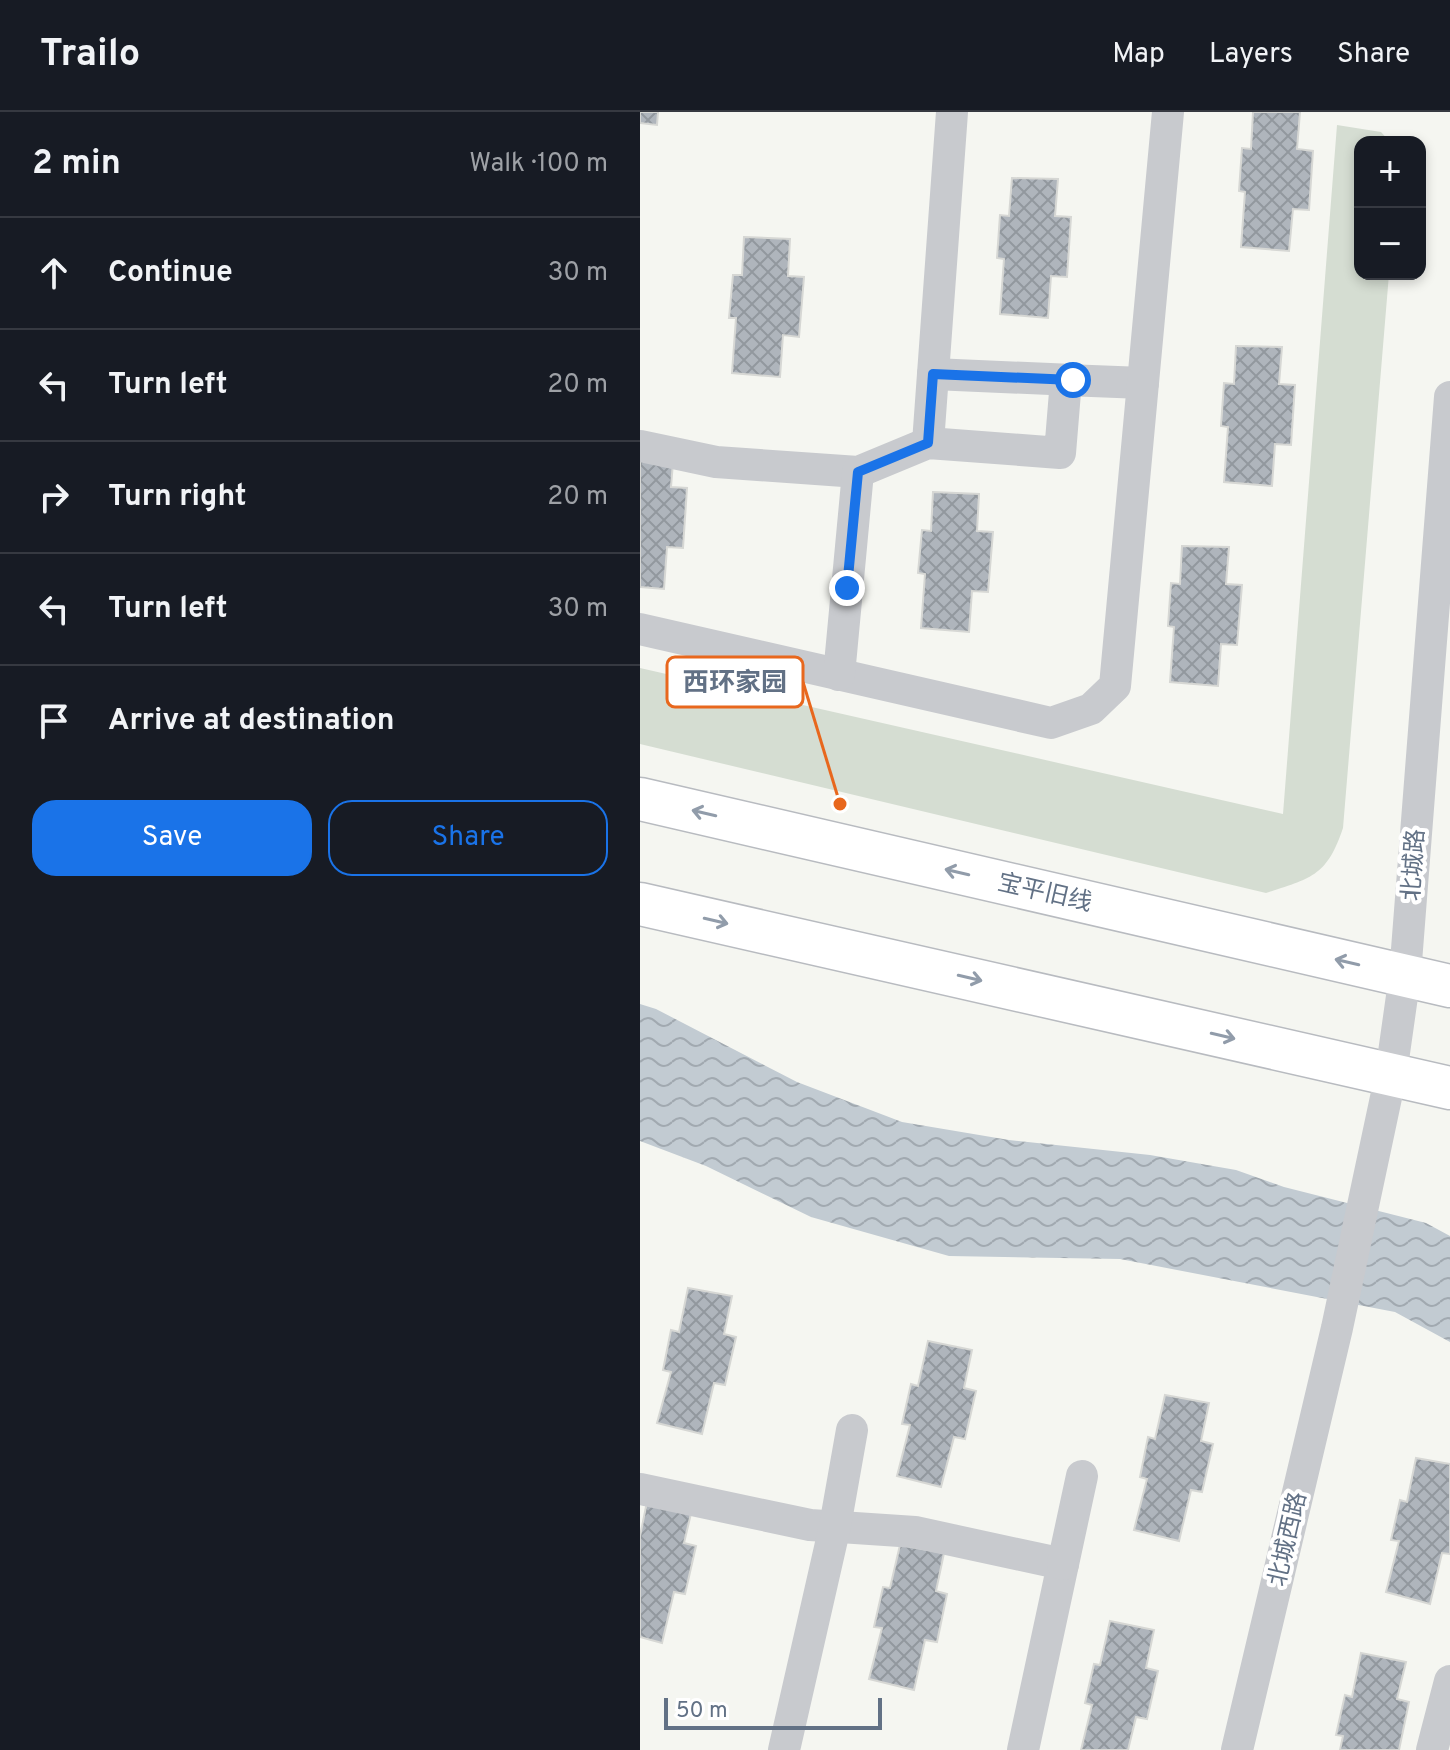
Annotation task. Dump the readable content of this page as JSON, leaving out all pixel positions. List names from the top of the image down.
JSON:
{
  "streets": {
    "main road": ["宝平旧线"],
    "street": ["北城路", "北城西路"]
  },
  "crossings": [
    ["北城路", "宝平旧线"],
    ["北城路", "北城西路"]
  ],
  "places": ["西环家园"],
  "scale_bar": "50 m",
  "page": {
    "header": "Trailo",
    "nav": ["Map", "Layers", "Share"],
    "heading": ["2 min", "Walk · 100 m"],
    "map_buttons": ["+", "−"],
    "list": [
      ["Continue", "30 m"],
      ["Turn left", "20 m"],
      ["Turn right", "20 m"],
      ["Turn left", "30 m"],
      "Arrive at destination"
    ],
    "buttons": ["Save", "Share"],
    "scale": "50 m"
  }
}
